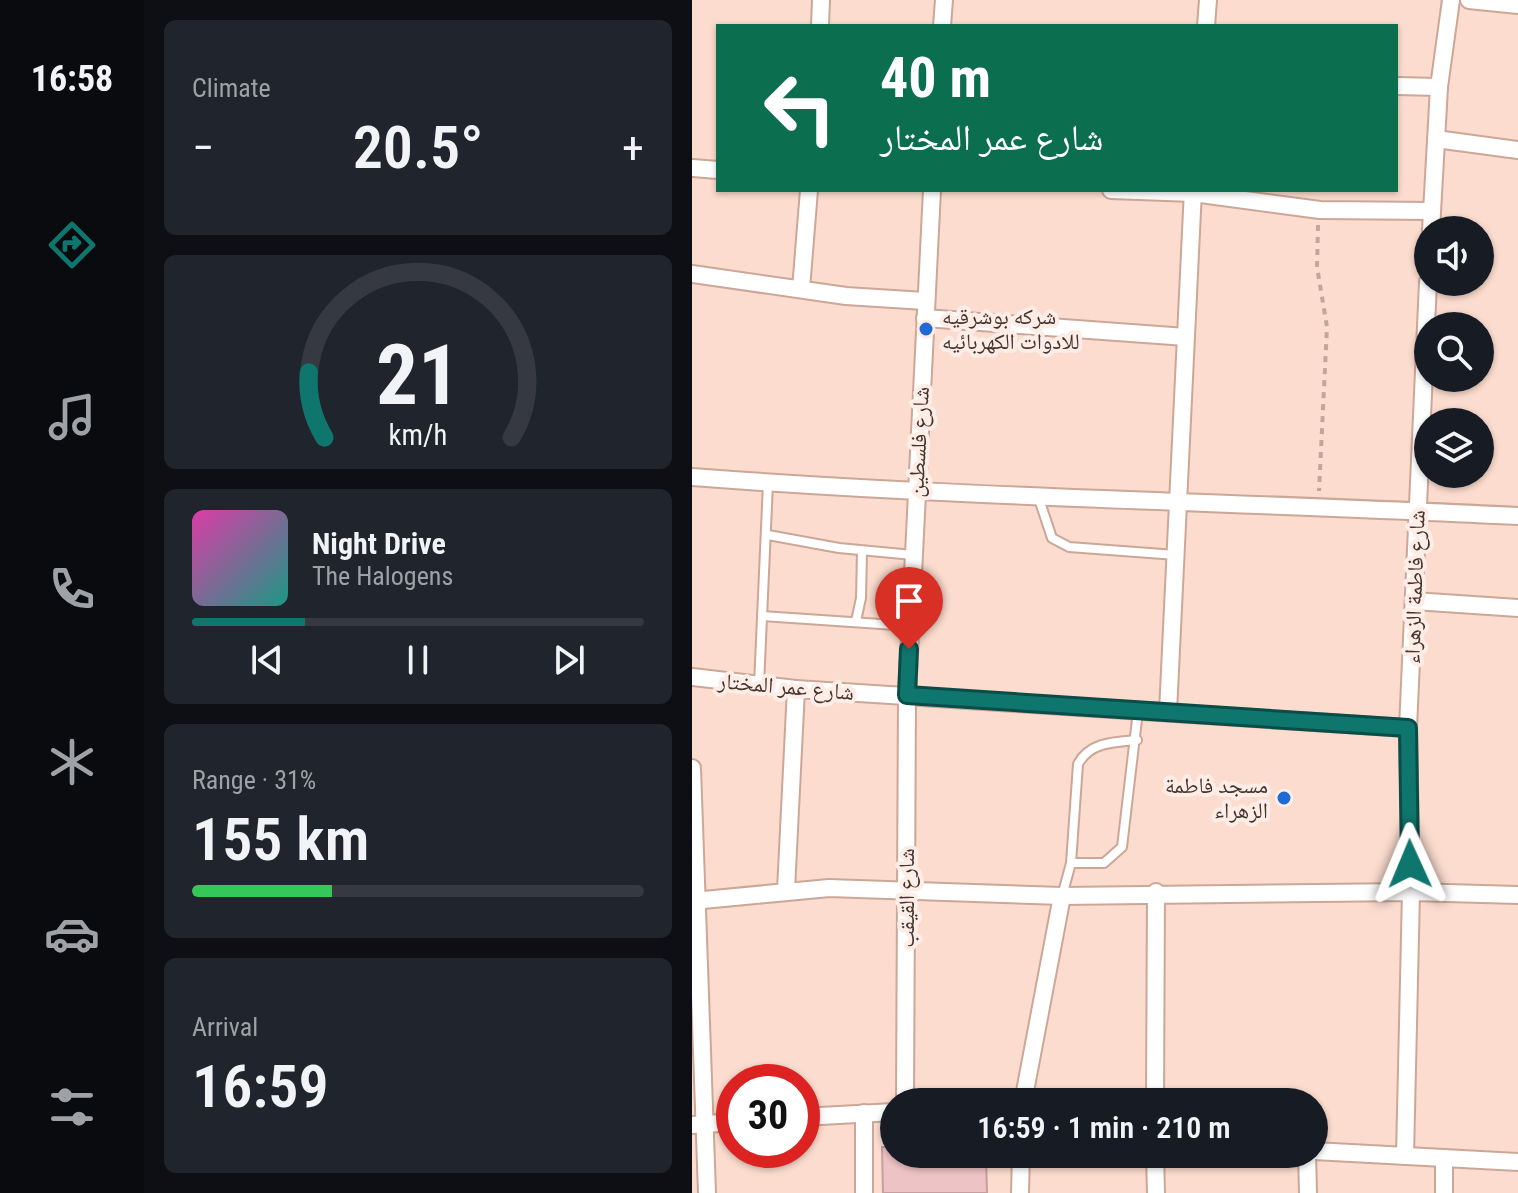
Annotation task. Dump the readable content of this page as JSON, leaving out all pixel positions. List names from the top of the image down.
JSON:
{
  "streets": {
    "street": [
      "شارع فلسطين",
      "شارع فاطمة الزهراء",
      "شارع عمر المختار",
      "شارع القيقب"
    ]
  },
  "crossings": [
    ["شارع فلسطين", "شارع عمر المختار"],
    ["شارع فلسطين", "شارع القيقب"],
    ["شارع فاطمة الزهراء", "شارع عمر المختار"],
    ["شارع عمر المختار", "شارع القيقب"]
  ],
  "places": ["شركه بوشرقيه للادوات الكهربائيه", "مسجد فاطمة الزهراء"],
  "page": {
    "tabs": "16:58",
    "tile": [
      "Climate",
      ["Range · 31%", "155 km"],
      ["Arrival", "16:59"]
    ],
    "turn": ["40 m", "شارع عمر المختار"],
    "heat": ["−", "20.5°", "+"],
    "song": ["Night Drive", "The Halogens"],
    "limit": "30",
    "trip": "16:59 · 1 min · 210 m",
    "gauge": ["21", "km/h"]
  }
}
